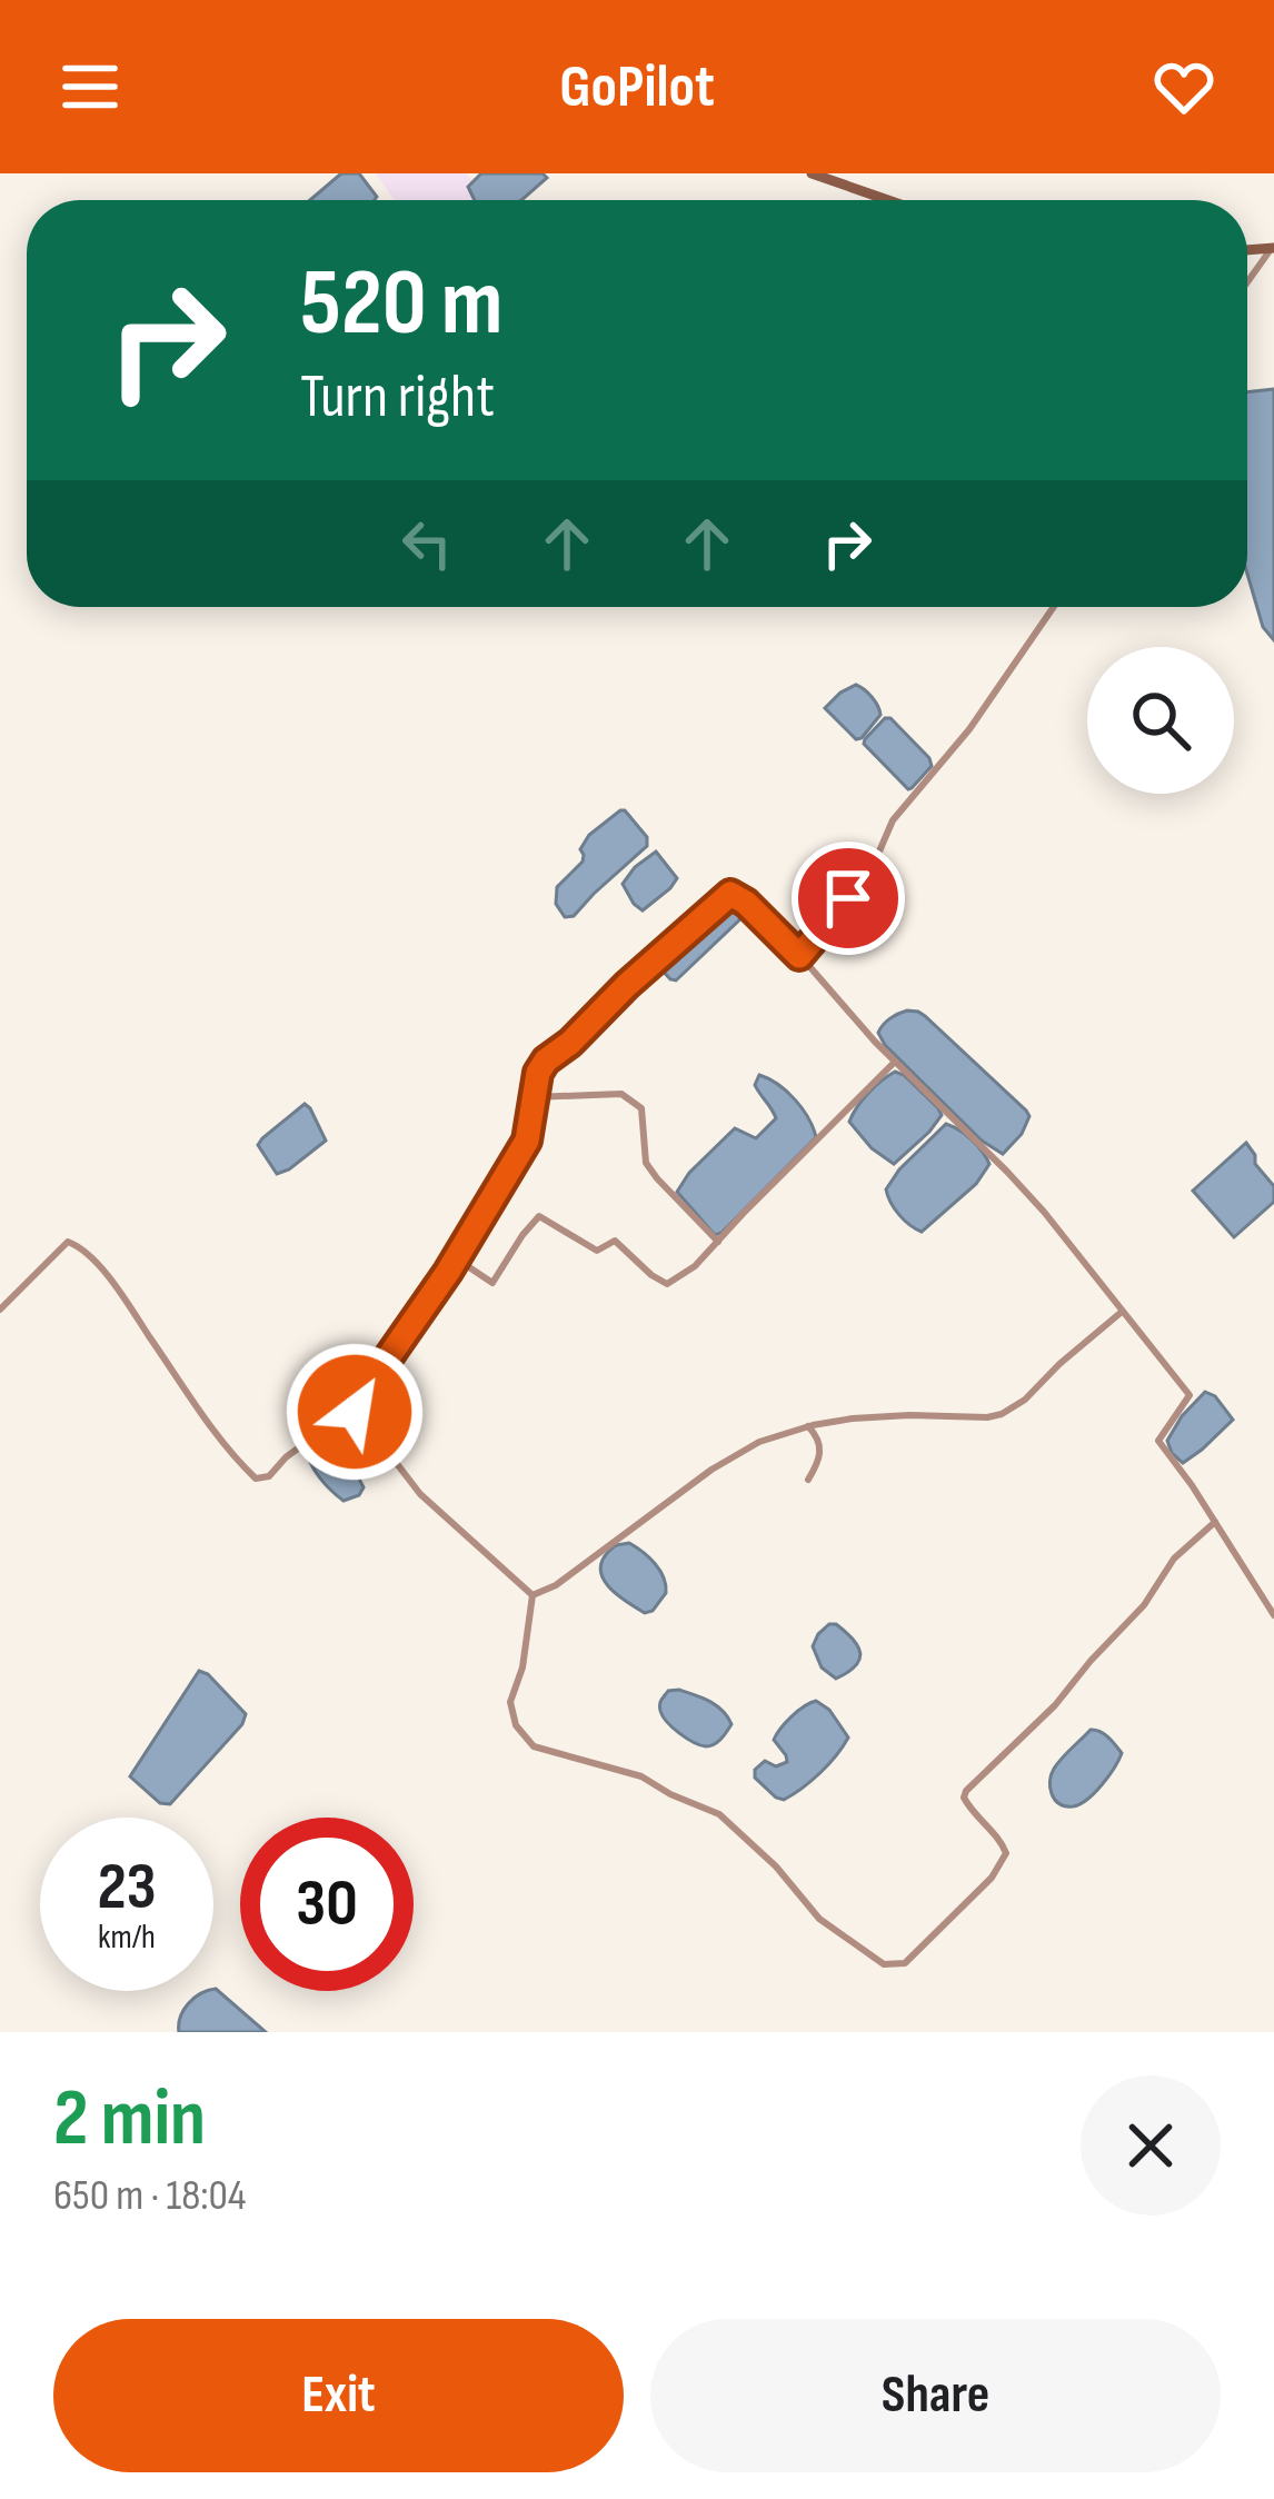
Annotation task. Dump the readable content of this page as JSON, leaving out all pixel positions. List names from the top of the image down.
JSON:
{
  "page": {
    "header": "GoPilot",
    "turn": ["520 m", "Turn right"],
    "speed": "23 km/h",
    "limit": "30",
    "heading": ["2 min", "650 m · 18:04"],
    "buttons": ["Exit", "Share"]
  }
}
